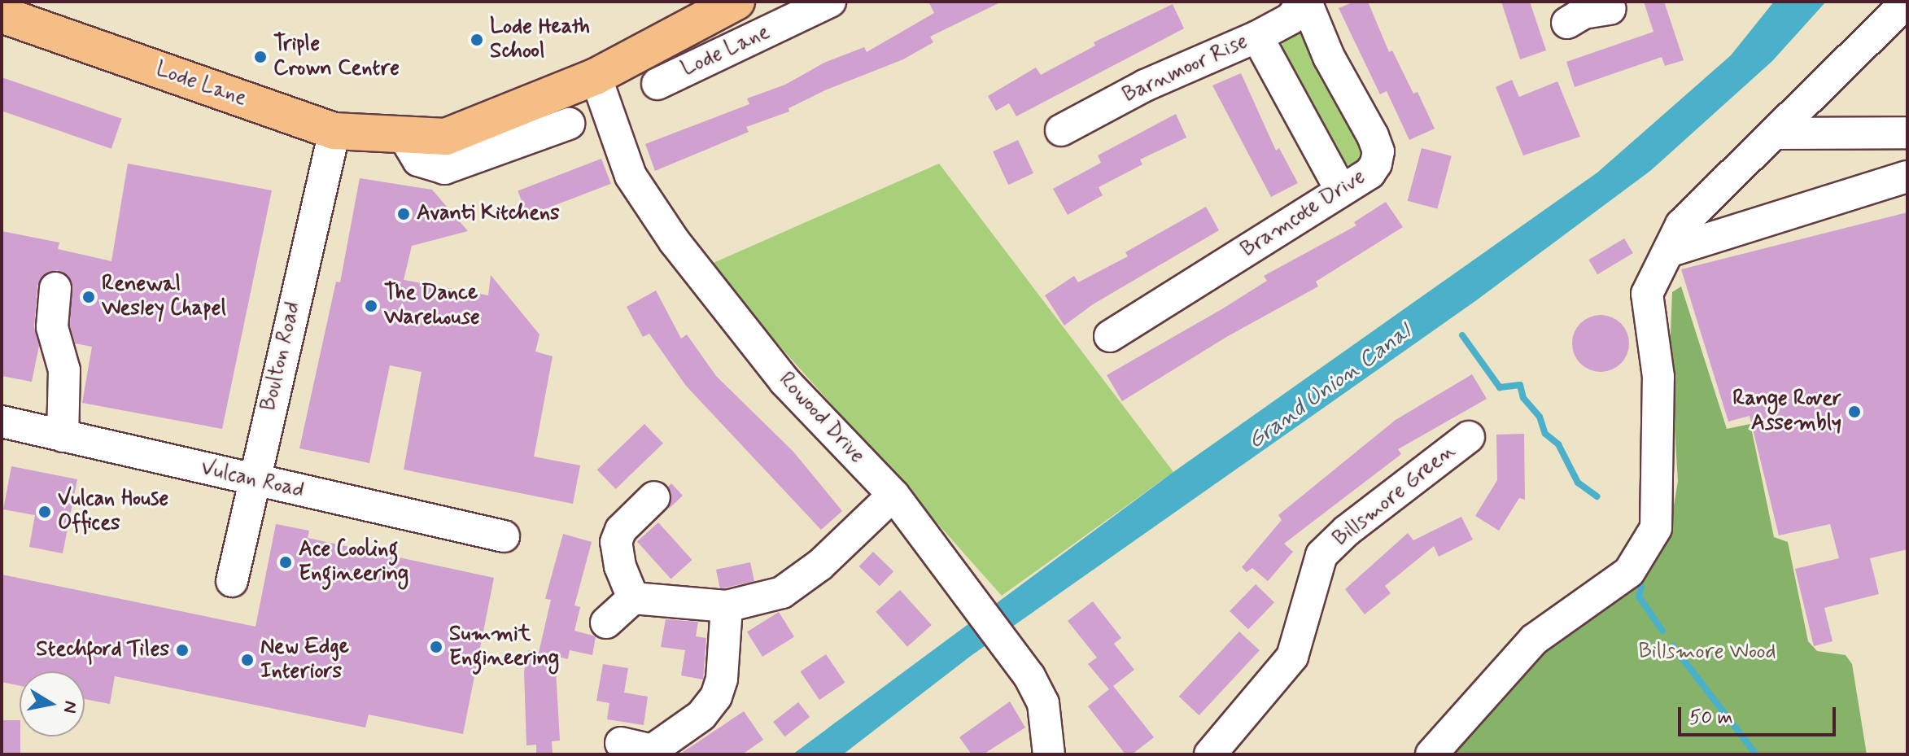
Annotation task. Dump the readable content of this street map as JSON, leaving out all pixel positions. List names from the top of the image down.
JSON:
{
  "streets": {
    "main road": ["Lode Lane"],
    "street": [
      "Barnmoor Rise",
      "Bramcote Drive",
      "Boulton Road",
      "Rowood Drive",
      "Vulcan Road",
      "Billsmore Green"
    ]
  },
  "crossings": [
    ["Lode Lane", "Boulton Road"],
    ["Lode Lane", "Rowood Drive"],
    ["Barnmoor Rise", "Bramcote Drive"],
    ["Boulton Road", "Vulcan Road"]
  ],
  "water": ["Grand Union Canal"],
  "parks": ["Billsmore Wood"],
  "places": [
    "Lode Heath School",
    "Triple Crown Centre",
    "Avanti Kitchens",
    "Renewal Wesley Chapel",
    "The Dance Warehouse",
    "Range Rover Assembly",
    "Vulcan House Offices",
    "Ace Cooling Engineering",
    "Summit Engineering",
    "Stechford Tiles",
    "New Edge Interiors"
  ],
  "scale_bar": "50 m",
  "north": "right"
}
